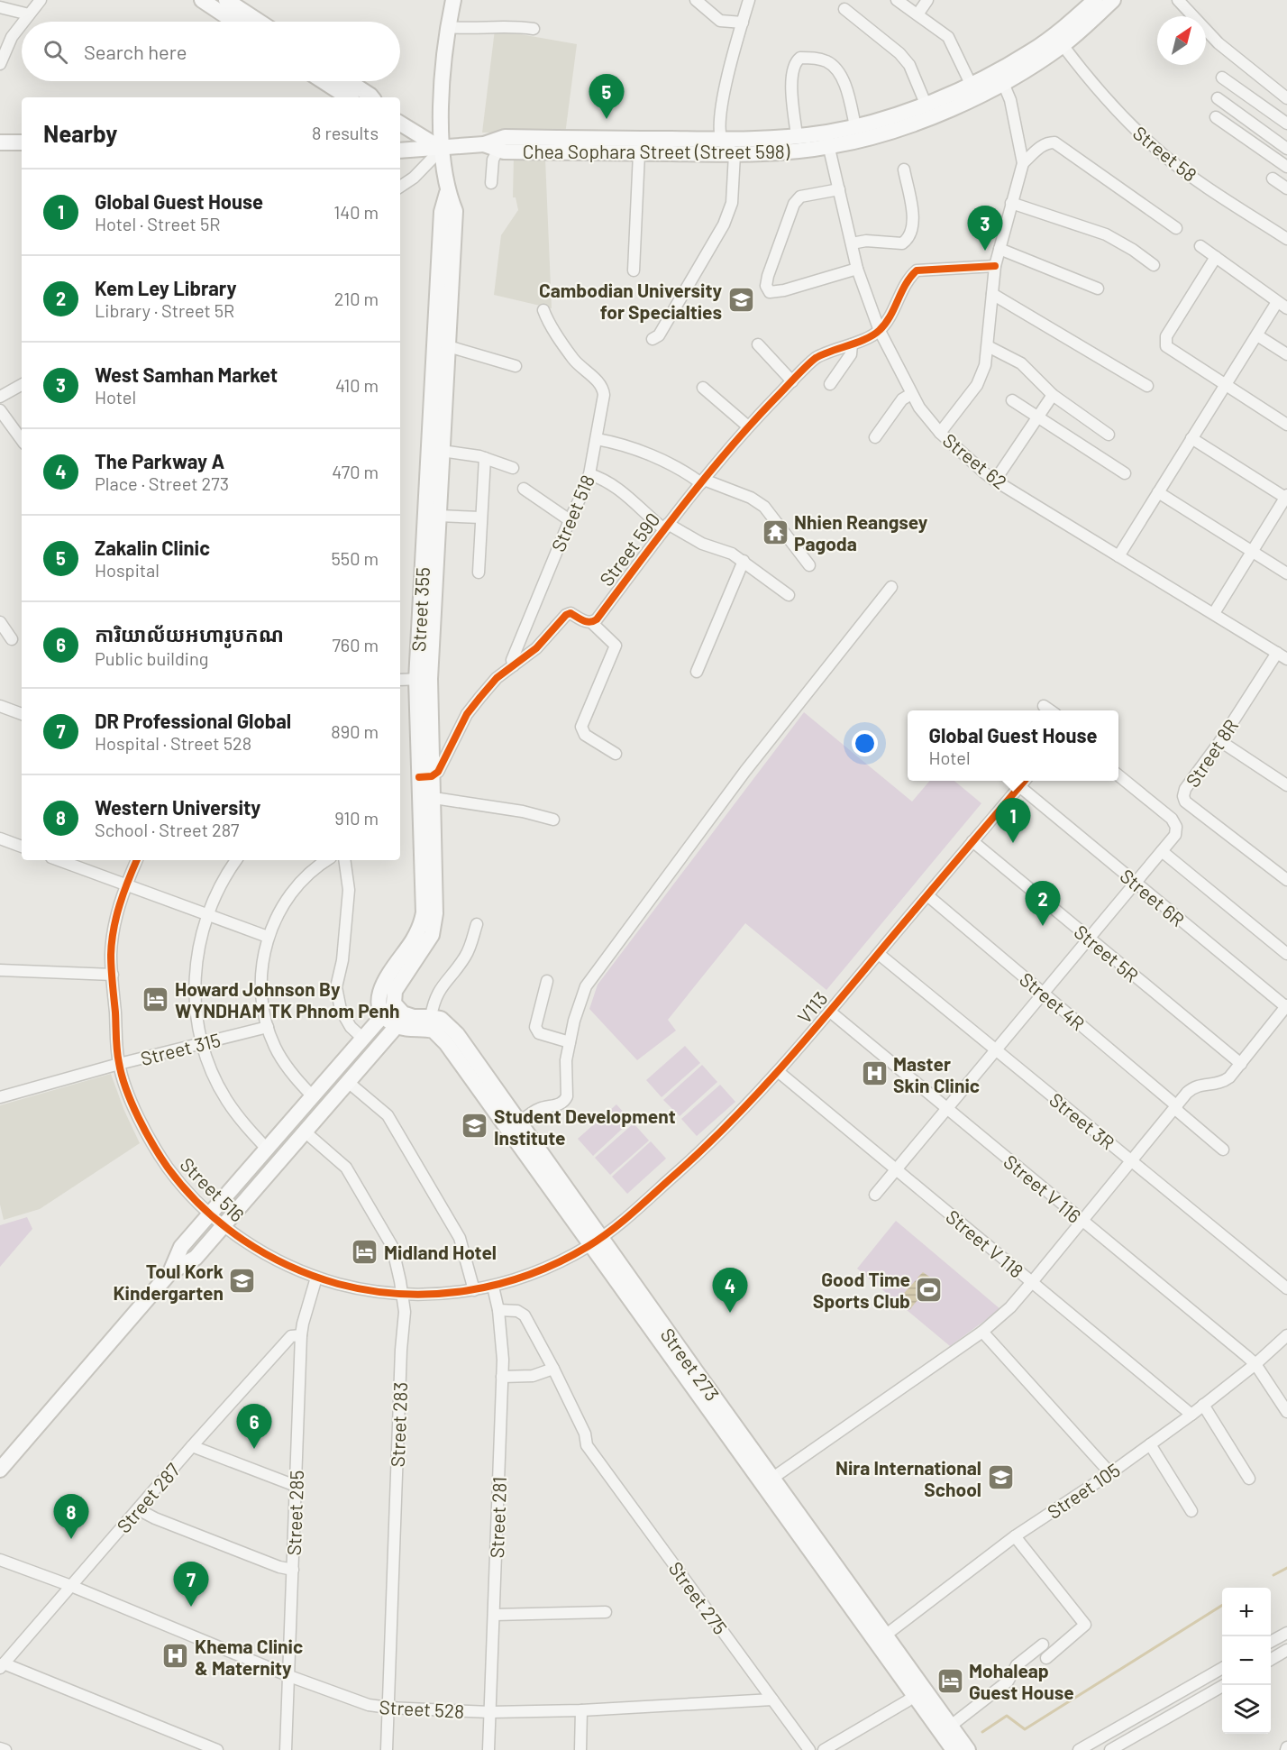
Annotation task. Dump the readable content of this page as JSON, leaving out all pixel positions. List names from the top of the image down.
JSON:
{
  "streets": {
    "main road": ["Chea Sophara Street (Street 598)", "Street 355", "Street 273"],
    "street": [
      "Street 58",
      "Street 62",
      "Street 518",
      "Street 590",
      "Street 8R",
      "Street 6R",
      "Street 5R",
      "Street 4R",
      "V113",
      "Street 315",
      "Street 3R",
      "Street V 116",
      "Street 516",
      "Street V 118",
      "Street 283",
      "Street 105",
      "Street 287",
      "Street 285",
      "Street 281",
      "Street 275",
      "Street 528"
    ]
  },
  "crossings": [
    ["Chea Sophara Street (Street 598)", "Street 58"],
    ["Chea Sophara Street (Street 598)", "Street 62"],
    ["Chea Sophara Street (Street 598)", "Street 355"],
    ["Street 62", "Street 590"],
    ["Street 62", "Street 8R"],
    ["Street 355", "Street 273"],
    ["Street 6R", "V113"],
    ["Street 5R", "V113"],
    ["Street 4R", "V113"],
    ["V113", "Street 3R"],
    ["V113", "Street V 116"],
    ["V113", "Street 516"],
    ["V113", "Street V 118"],
    ["V113", "Street 273"],
    ["Street 315", "Street 516"],
    ["Street V 116", "Street 105"],
    ["Street 516", "Street 273"],
    ["Street 516", "Street 283"],
    ["Street 516", "Street 285"],
    ["Street 516", "Street 281"],
    ["Street V 118", "Street 105"],
    ["Street 273", "Street 105"],
    ["Street 283", "Street 528"],
    ["Street 287", "Street 285"],
    ["Street 287", "Street 528"],
    ["Street 285", "Street 528"],
    ["Street 281", "Street 275"],
    ["Street 281", "Street 528"],
    ["Street 275", "Street 528"]
  ],
  "places": {
    "school or university": [
      "Cambodian University for Specialties",
      "Student Development Institute",
      "Toul Kork Kindergarten",
      "Nira International School"
    ],
    "temple": ["Nhien Reangsey Pagoda"],
    "hotel": ["Howard Johnson By WYNDHAM TK Phnom Penh", "Midland Hotel", "Mohaleap Guest House"],
    "hospital": ["Master Skin Clinic", "Khema Clinic & Maternity"],
    "sports": ["Good Time Sports Club"]
  },
  "north": "top right",
  "page": {
    "search": "Search here",
    "pins": [
      "5",
      "3",
      "1",
      "2",
      "4",
      "6",
      "8",
      "7"
    ],
    "heading": ["Nearby", "8 results"],
    "list": [
      {
        "mark": "1",
        "name": "Global Guest House",
        "note": "Hotel · Street 5R",
        "value": "140 m"
      },
      {
        "mark": "2",
        "name": "Kem Ley Library",
        "note": "Library · Street 5R",
        "value": "210 m"
      },
      {
        "mark": "3",
        "name": "West Samhan Market",
        "note": "Hotel",
        "value": "410 m"
      },
      {
        "mark": "4",
        "name": "The Parkway A",
        "note": "Place · Street 273",
        "value": "470 m"
      },
      {
        "mark": "5",
        "name": "Zakalin Clinic",
        "note": "Hospital",
        "value": "550 m"
      },
      {
        "mark": "6",
        "name": "ការិយាល័យអហារូបកណ",
        "note": "Public building",
        "value": "760 m"
      },
      {
        "mark": "7",
        "name": "DR Professional Global",
        "note": "Hospital · Street 528",
        "value": "890 m"
      },
      {
        "mark": "8",
        "name": "Western University",
        "note": "School · Street 287",
        "value": "910 m"
      }
    ],
    "popup": ["Global Guest House", "Hotel"],
    "map_buttons": ["+", "−"]
  }
}
